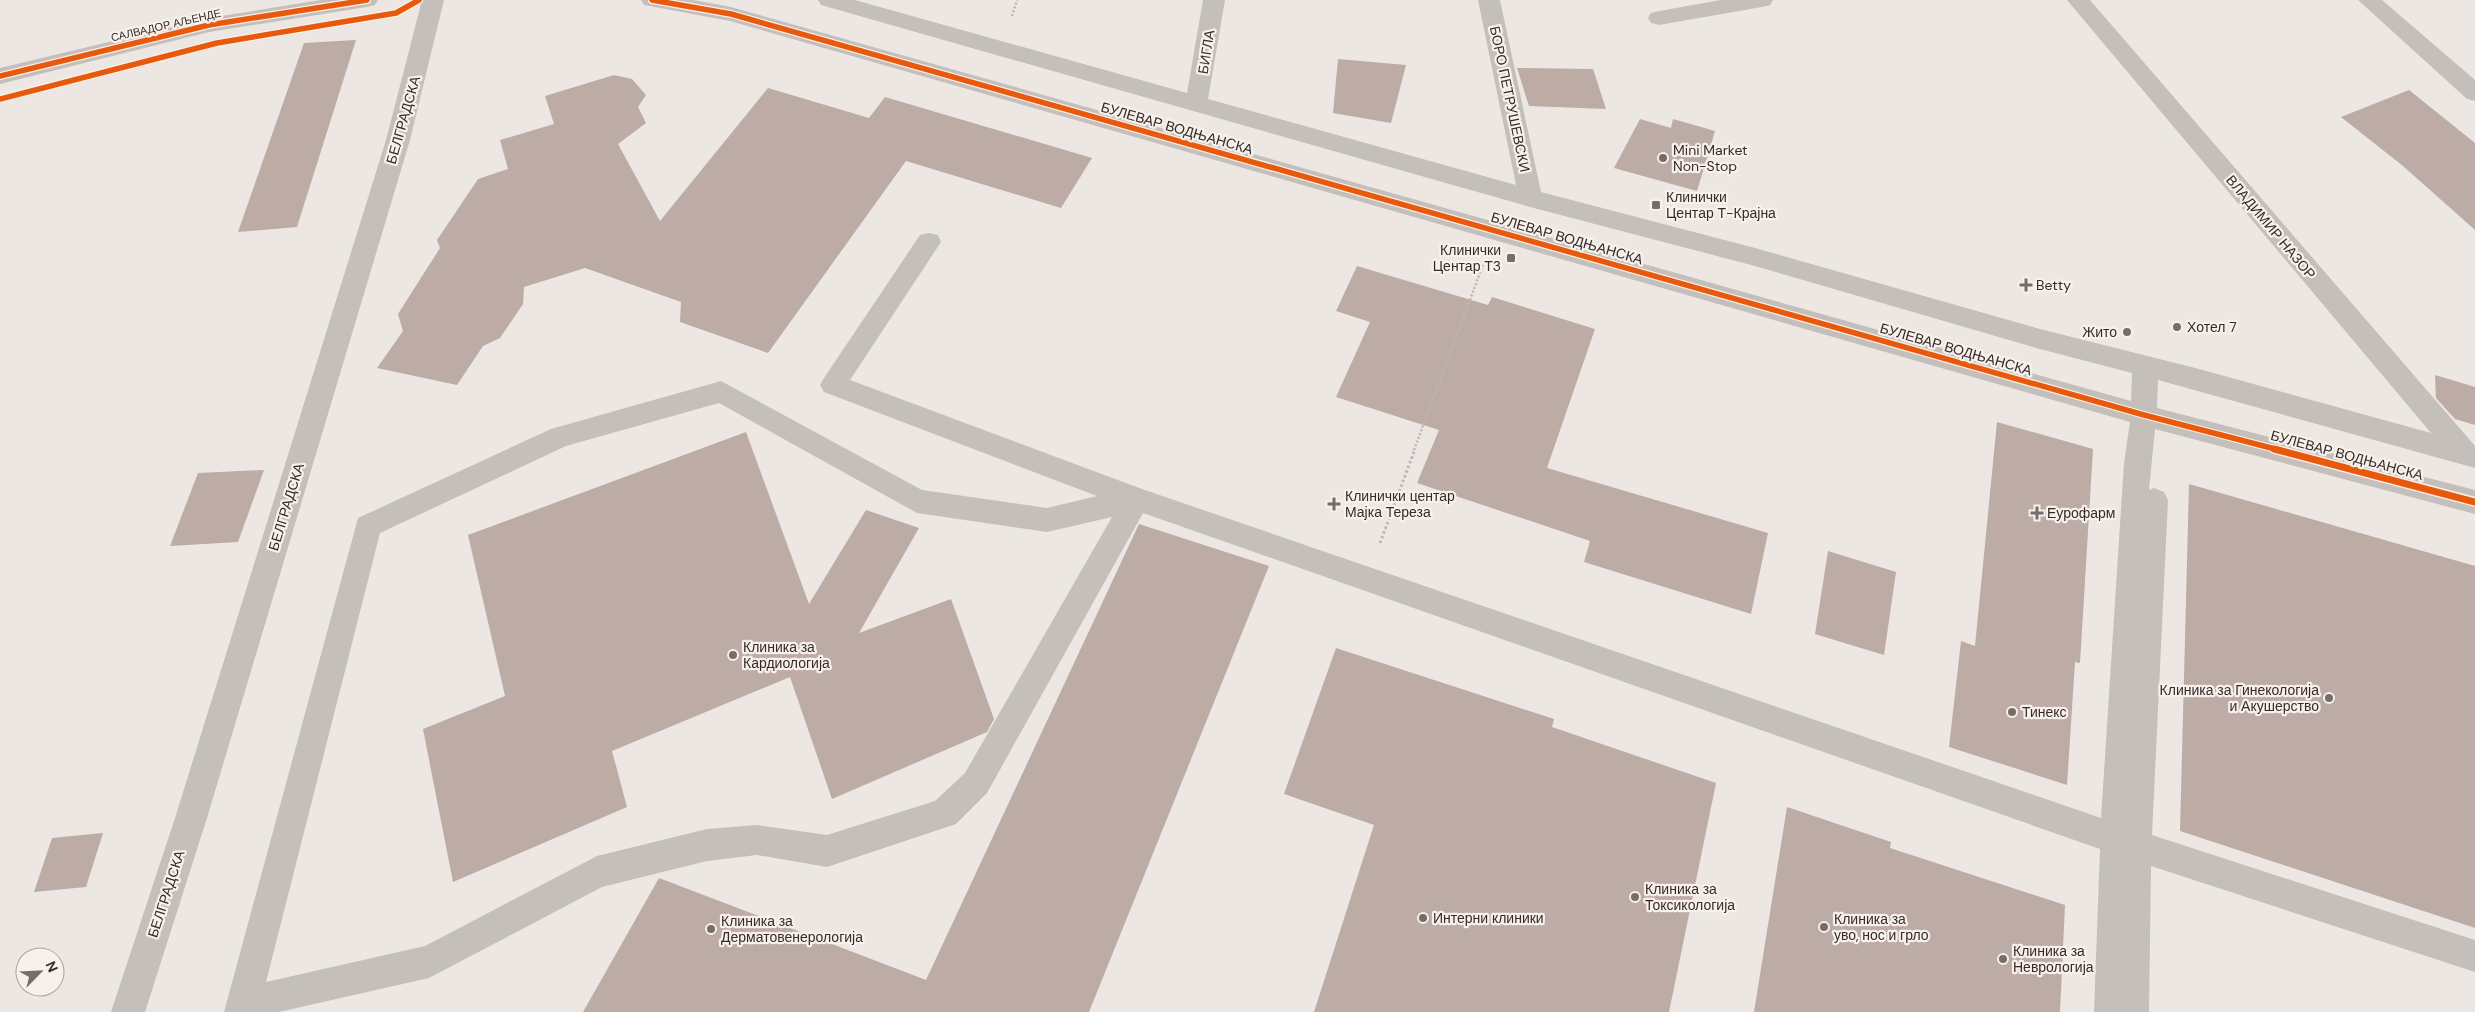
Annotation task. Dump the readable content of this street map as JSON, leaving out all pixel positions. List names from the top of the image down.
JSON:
{
  "streets": {
    "street": [
      "САЛВАДОР АЉЕНДЕ",
      "БИГЛА",
      "БОРО ПЕТРУШЕВСКИ",
      "БЕЛГРАДСКА",
      "БУЛЕВАР ВОДЊАНСКА",
      "ВЛАДИМИР НАЗОР"
    ]
  },
  "crossings": [
    ["БИГЛА", "БУЛЕВАР ВОДЊАНСКА"],
    ["БОРО ПЕТРУШЕВСКИ", "БУЛЕВАР ВОДЊАНСКА"],
    ["БУЛЕВАР ВОДЊАНСКА", "ВЛАДИМИР НАЗОР"]
  ],
  "places": {
    "other": [
      "Mini Market Non-Stop",
      "Хотел 7",
      "Жито",
      "Клиника за Кардиологија",
      "Клиника за Гинекологија и Акушерство",
      "Тинекс",
      "Клиника за Токсикологија",
      "Интерни клиники",
      "Клиника за уво, нос и грло",
      "Клиника за Дерматовенерологија",
      "Клиника за Неврологија"
    ],
    "transit": ["Клинички Центар Т-Крајна", "Клинички Центар Т3"],
    "health": ["Betty", "Клинички центар Мајка Тереза", "Еурофарм"]
  },
  "north": "top right"
}
